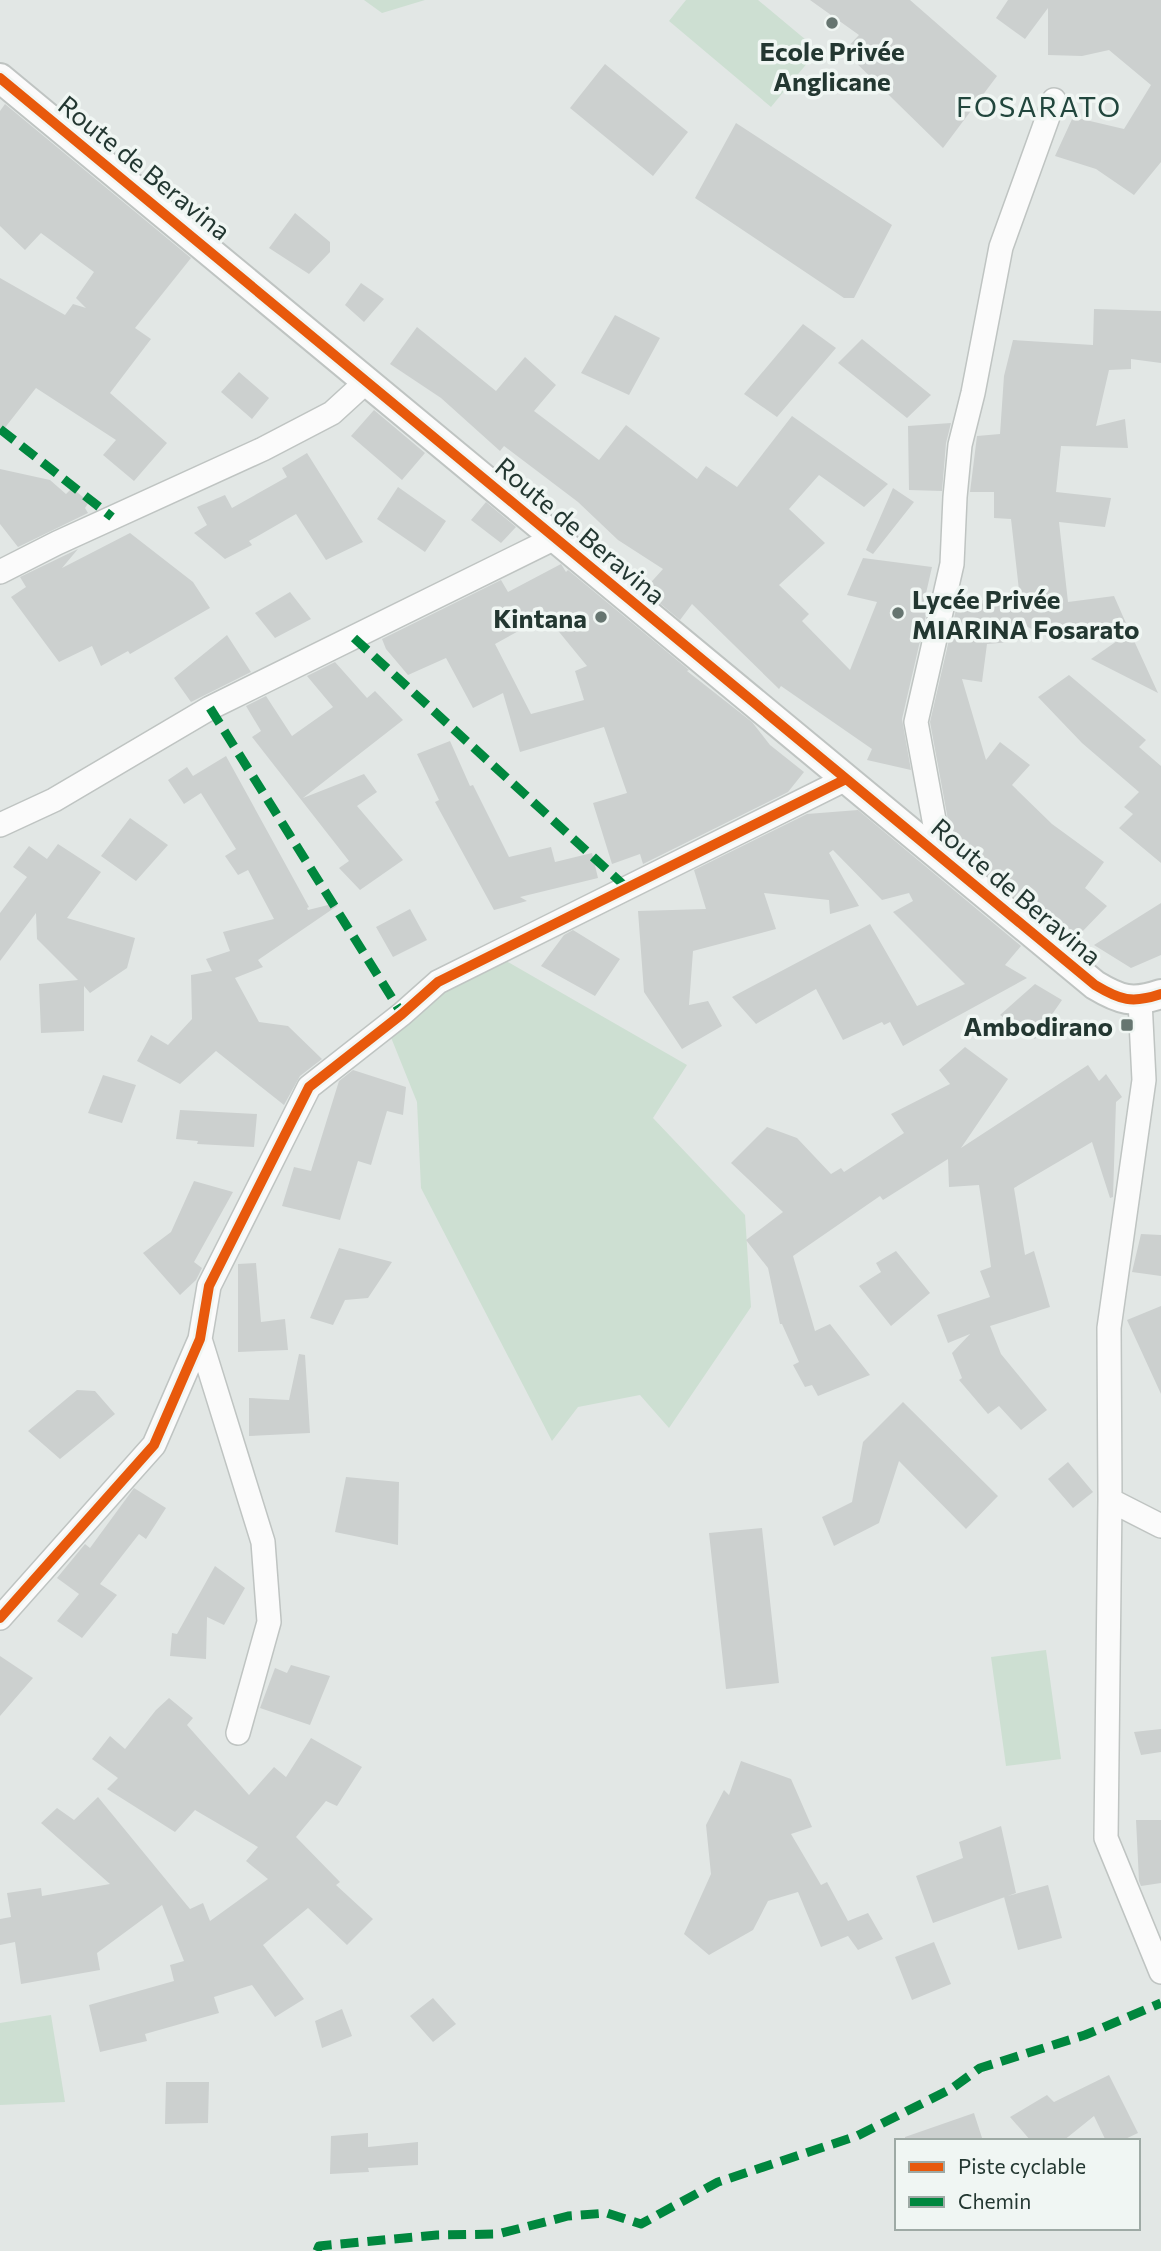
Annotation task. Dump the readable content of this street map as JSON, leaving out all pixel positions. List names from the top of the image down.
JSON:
{
  "streets": {
    "street": ["Route de Beravina"]
  },
  "districts": ["FOSARATO"],
  "places": {
    "other": ["Ecole Privée Anglicane", "Lycée Privée MIARINA Fosarato", "Kintana"],
    "transit": ["Ambodirano"]
  },
  "legend": ["Piste cyclable", "Chemin"]
}
